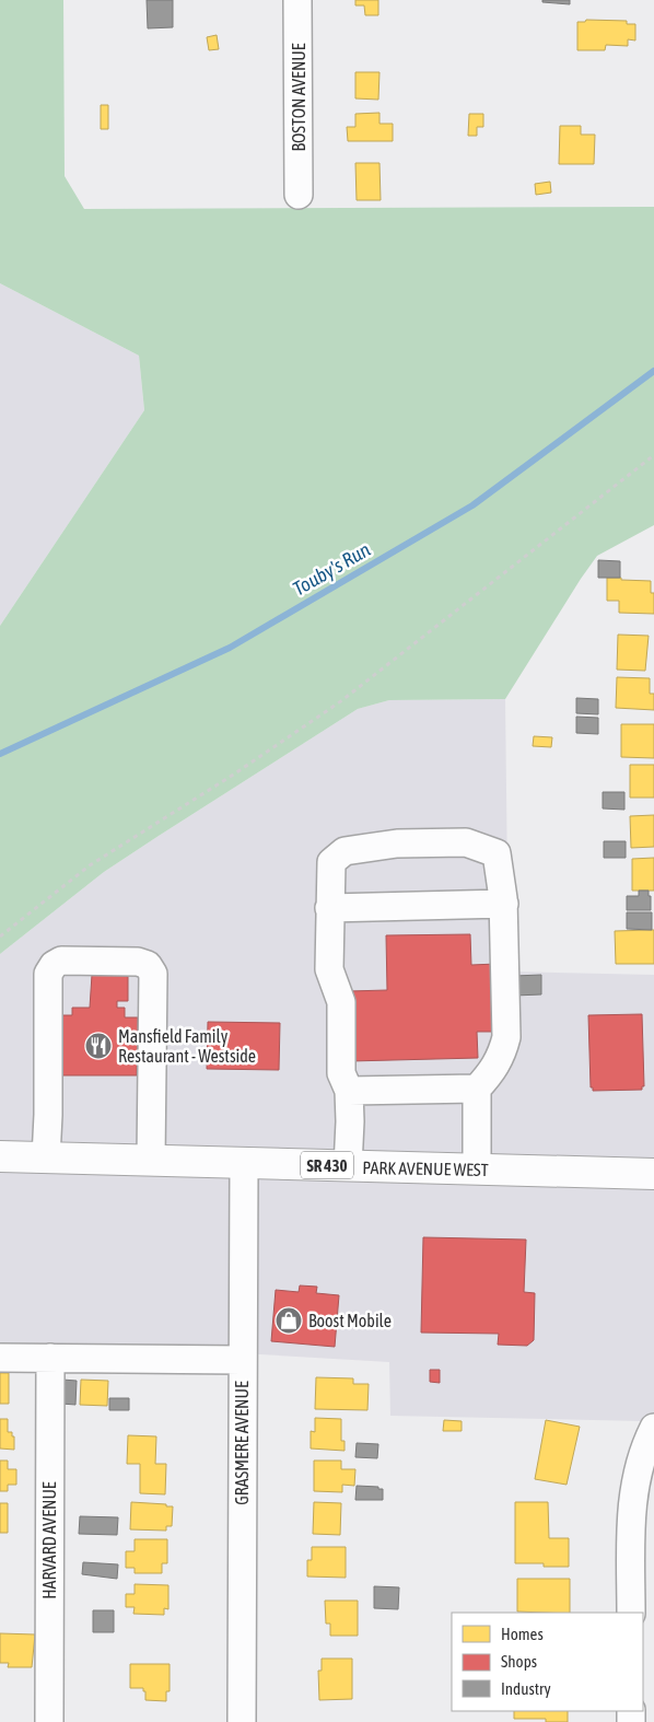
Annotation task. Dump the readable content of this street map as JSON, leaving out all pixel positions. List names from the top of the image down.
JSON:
{
  "streets": {
    "main road": ["SR 430", "PARK AVENUE WEST"],
    "street": ["BOSTON AVENUE", "GRASMERE AVENUE", "HARVARD AVENUE"]
  },
  "crossings": [
    ["PARK AVENUE WEST", "GRASMERE AVENUE"]
  ],
  "water": ["Touby's Run"],
  "places": {
    "restaurant": ["Mansfield Family Restaurant - Westside"],
    "shop": ["Boost Mobile"]
  },
  "legend": ["Homes", "Shops", "Industry"]
}
